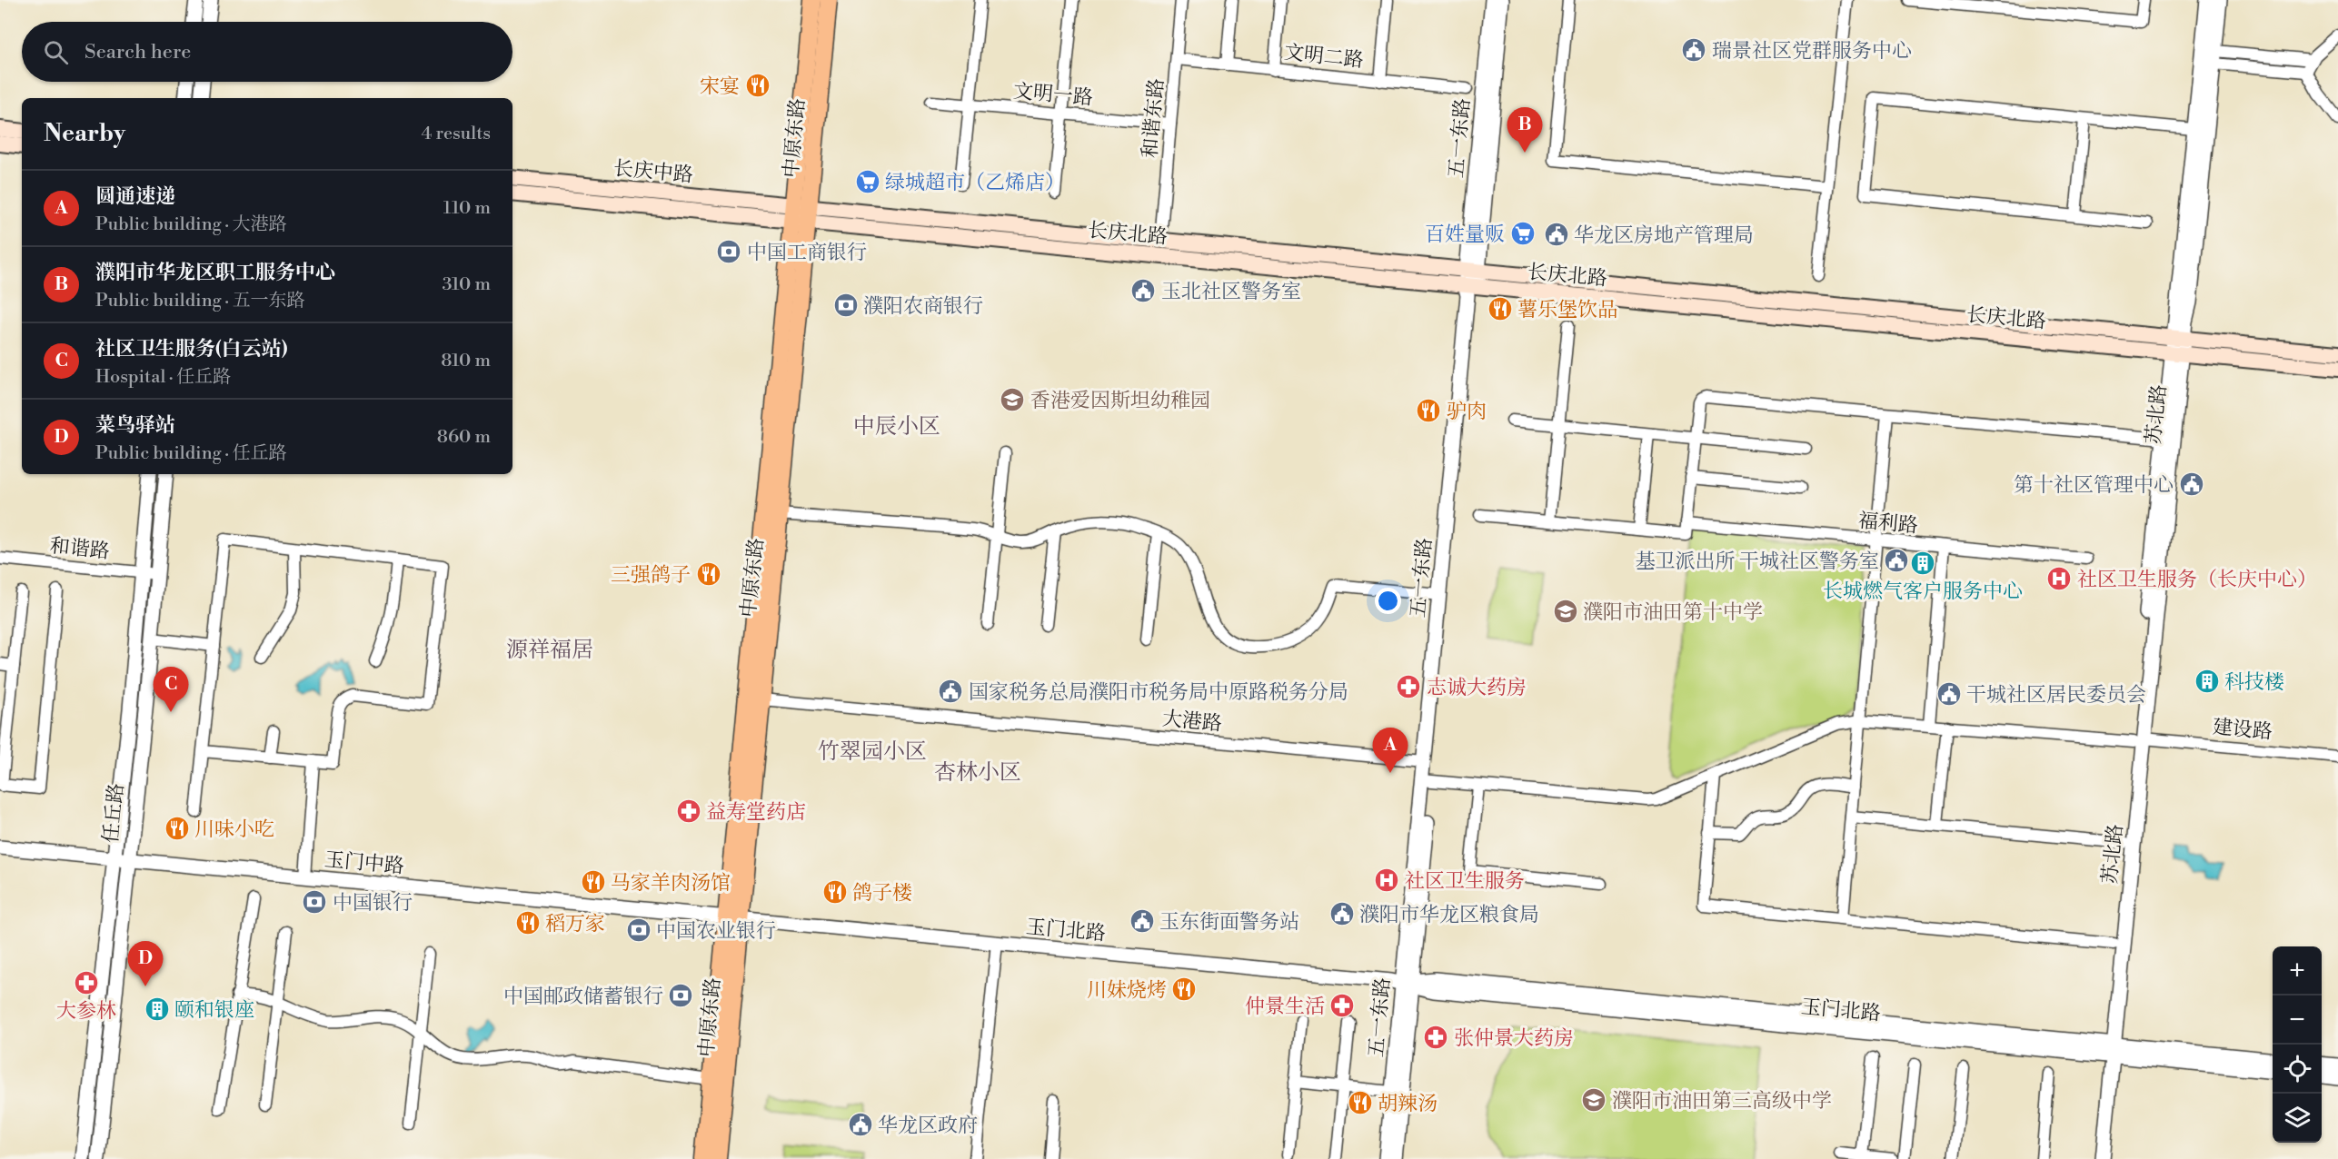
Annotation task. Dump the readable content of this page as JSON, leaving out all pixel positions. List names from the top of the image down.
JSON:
{
  "streets": {
    "main road": ["中原东路", "长庆中路", "长庆北路"],
    "street": [
      "文明二路",
      "文明一路",
      "和谐东路",
      "五一东路",
      "苏北路",
      "福利路",
      "和谐路",
      "大港路",
      "建设路",
      "任丘路",
      "玉门中路",
      "玉门北路"
    ]
  },
  "crossings": [
    ["文明二路", "和谐东路"],
    ["文明一路", "和谐东路"],
    ["和谐东路", "长庆北路"],
    ["中原东路", "长庆中路"],
    ["中原东路", "长庆北路"],
    ["中原东路", "大港路"],
    ["中原东路", "玉门中路"],
    ["中原东路", "玉门北路"],
    ["五一东路", "长庆北路"],
    ["五一东路", "大港路"],
    ["五一东路", "建设路"],
    ["五一东路", "玉门北路"],
    ["长庆中路", "长庆北路"],
    ["长庆北路", "苏北路"],
    ["苏北路", "建设路"],
    ["苏北路", "玉门北路"],
    ["和谐路", "任丘路"],
    ["任丘路", "玉门中路"],
    ["玉门中路", "玉门北路"]
  ],
  "districts": [
    "中辰小区",
    "源祥福居",
    "竹翠园小区",
    "杏林小区"
  ],
  "places": {
    "public building": [
      "瑞景社区党群服务中心",
      "华龙区房地产管理局",
      "玉北社区警务室",
      "第十社区管理中心",
      "基卫派出所 干城社区警务室",
      "国家税务总局濮阳市税务局中原路税务分局",
      "干城社区居民委员会",
      "濮阳市华龙区粮食局",
      "玉东街面警务站",
      "华龙区政府"
    ],
    "restaurant": [
      "宋宴",
      "薯乐堡饮品",
      "驴肉",
      "三强鸽子",
      "川味小吃",
      "马家羊肉汤馆",
      "鸽子楼",
      "稻万家",
      "川妹烧烤",
      "胡辣汤"
    ],
    "supermarket": ["绿城超市（乙烯店）", "百姓量贩"],
    "bank": [
      "中国工商银行",
      "濮阳农商银行",
      "中国银行",
      "中国农业银行",
      "中国邮政储蓄银行"
    ],
    "school or university": ["香港爱因斯坦幼稚园", "濮阳市油田第十中学", "濮阳市油田第三高级中学"],
    "building": ["长城燃气客户服务中心", "科技楼", "颐和银座"],
    "hospital": ["社区卫生服务（长庆中心）", "社区卫生服务"],
    "pharmacy": [
      "志诚大药房",
      "益寿堂药店",
      "大参林",
      "仲景生活",
      "张仲景大药房"
    ]
  },
  "page": {
    "search": "Search here",
    "heading": ["Nearby", "4 results"],
    "pins": [
      "B",
      "C",
      "A",
      "D"
    ],
    "list": [
      {
        "mark": "A",
        "name": "圆通速递",
        "note": "Public building · 大港路",
        "value": "110 m"
      },
      {
        "mark": "B",
        "name": "濮阳市华龙区职工服务中心",
        "note": "Public building · 五一东路",
        "value": "310 m"
      },
      {
        "mark": "C",
        "name": "社区卫生服务(白云站)",
        "note": "Hospital · 任丘路",
        "value": "810 m"
      },
      {
        "mark": "D",
        "name": "菜鸟驿站",
        "note": "Public building · 任丘路",
        "value": "860 m"
      }
    ],
    "map_buttons": ["+", "−"]
  }
}
